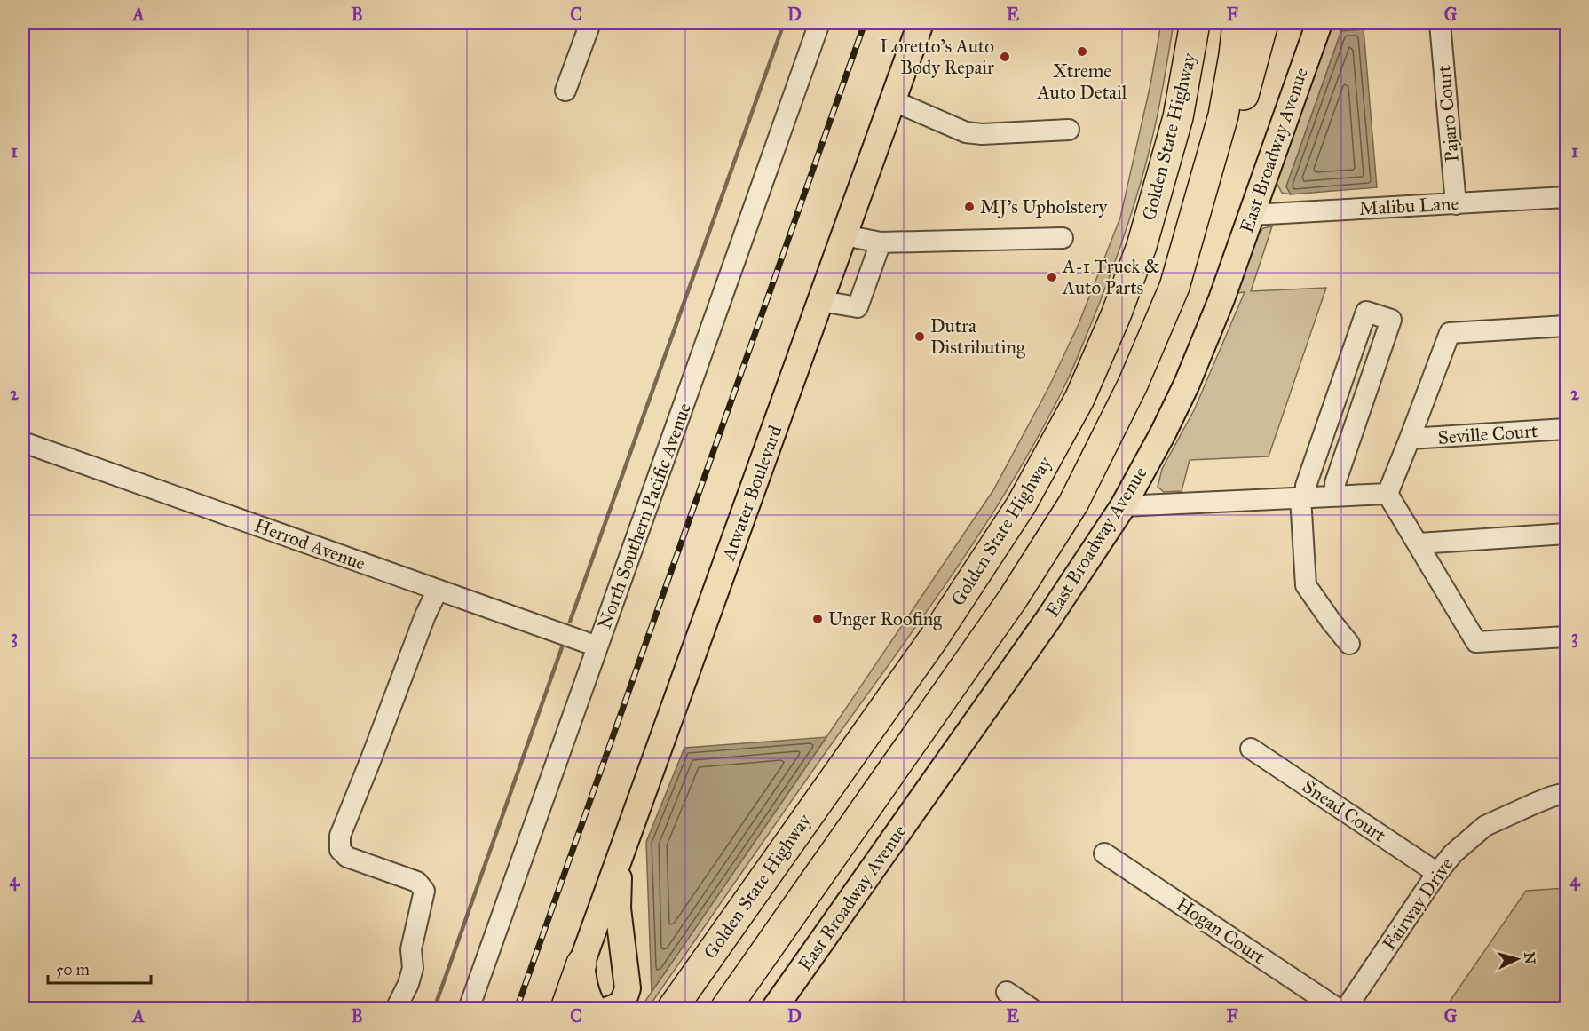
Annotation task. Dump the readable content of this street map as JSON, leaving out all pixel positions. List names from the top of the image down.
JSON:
{
  "streets": {
    "highway": ["Golden State Highway"],
    "main road": ["East Broadway Avenue", "Atwater Boulevard"],
    "street": [
      "Pajaro Court",
      "Malibu Lane",
      "Seville Court",
      "North Southern Pacific Avenue",
      "Herrod Avenue",
      "Snead Court",
      "Fairway Drive",
      "Hogan Court"
    ]
  },
  "crossings": [
    ["Pajaro Court", "Malibu Lane"],
    ["East Broadway Avenue", "Malibu Lane"],
    ["North Southern Pacific Avenue", "Herrod Avenue"],
    ["Snead Court", "Fairway Drive"]
  ],
  "places": [
    "Xtreme Auto Detail",
    "Loretto's Auto Body Repair",
    "MJ's Upholstery",
    "A-1 Truck & Auto Parts",
    "Dutra Distributing",
    "Unger Roofing"
  ],
  "scale_bar": "50 m",
  "north": "right",
  "grid": {
    "columns": [
      "A",
      "B",
      "C",
      "D",
      "E",
      "F",
      "G"
    ],
    "rows": [
      "1",
      "2",
      "3",
      "4"
    ]
  }
}
